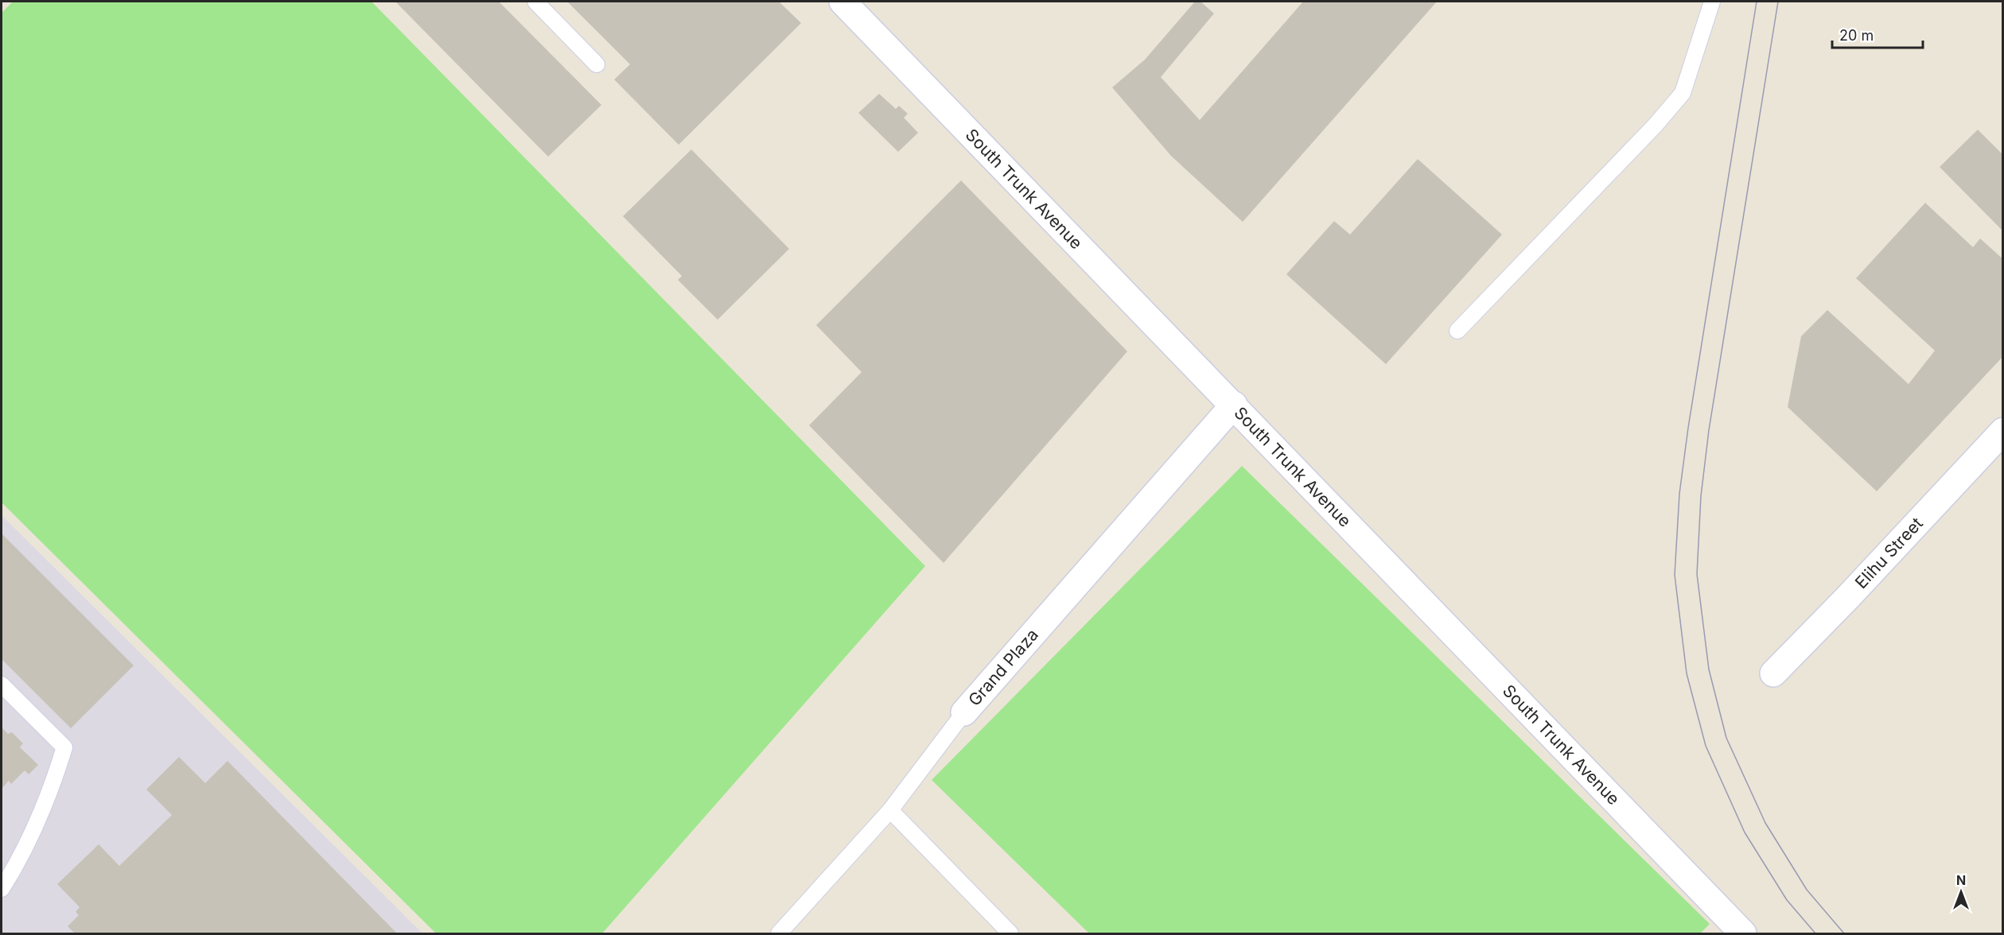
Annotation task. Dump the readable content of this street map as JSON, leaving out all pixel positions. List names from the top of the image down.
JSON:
{
  "streets": {
    "street": ["South Trunk Avenue", "Elihu Street", "Grand Plaza"]
  },
  "crossings": [
    ["South Trunk Avenue", "Grand Plaza"]
  ],
  "scale_bar": "20 m",
  "north": "top"
}
